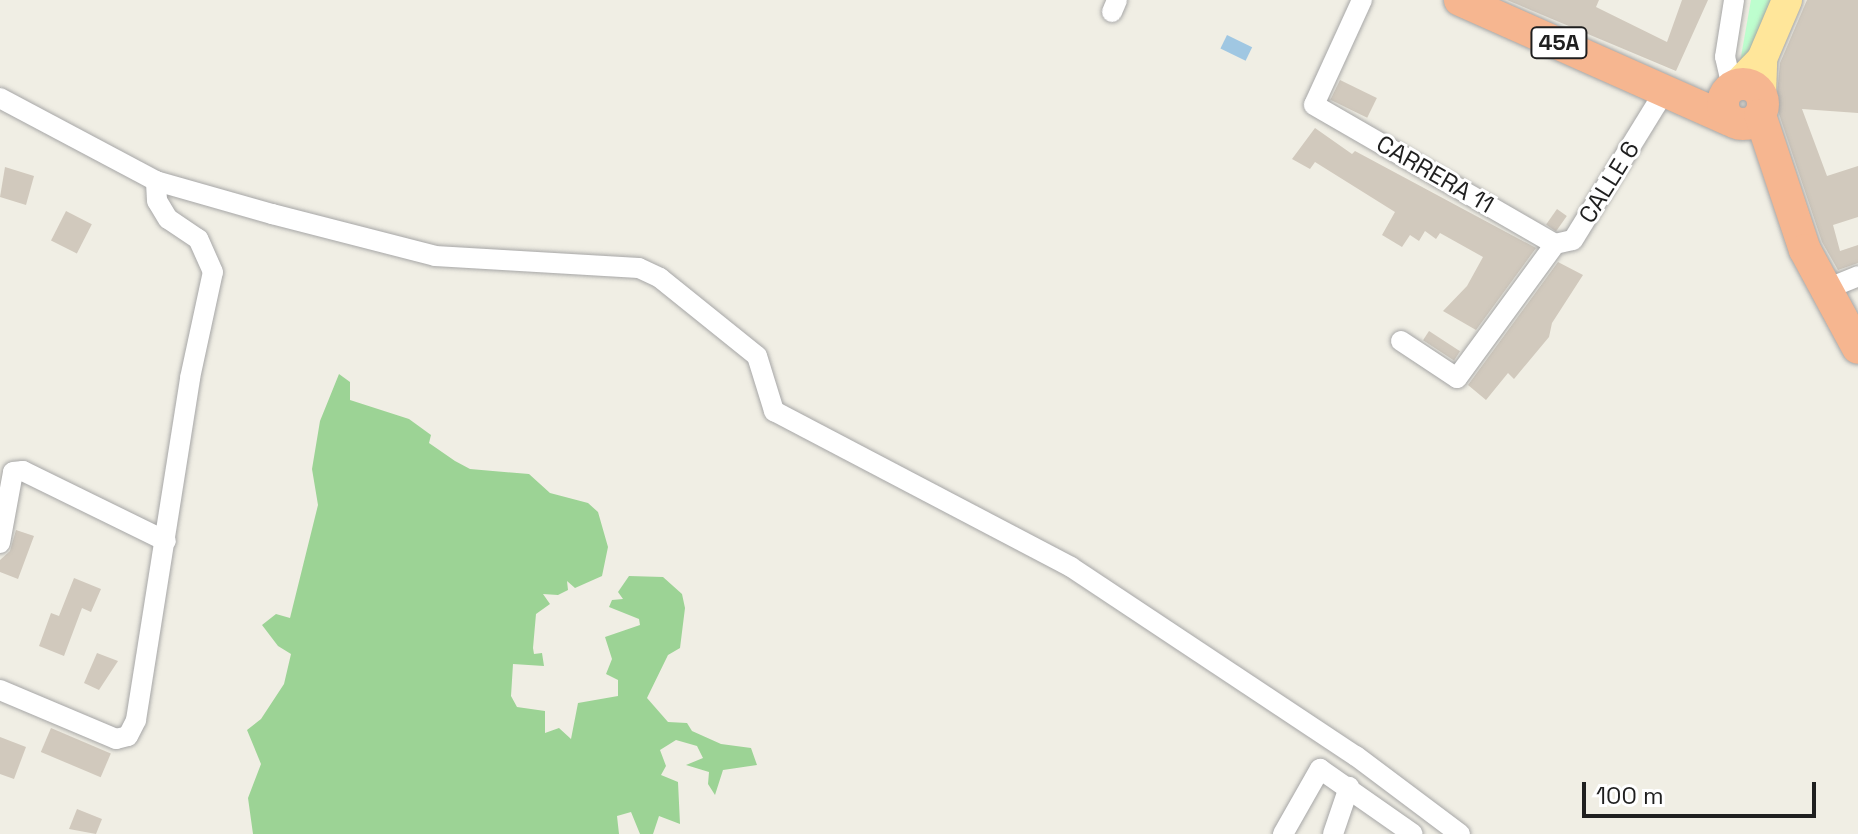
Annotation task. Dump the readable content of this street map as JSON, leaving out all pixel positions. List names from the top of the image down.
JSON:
{
  "streets": {
    "highway": ["45A"],
    "street": ["CARRERA 11", "CALLE 6"]
  },
  "crossings": [
    ["45A", "CALLE 6"],
    ["CARRERA 11", "CALLE 6"]
  ],
  "scale_bar": "100 m"
}
